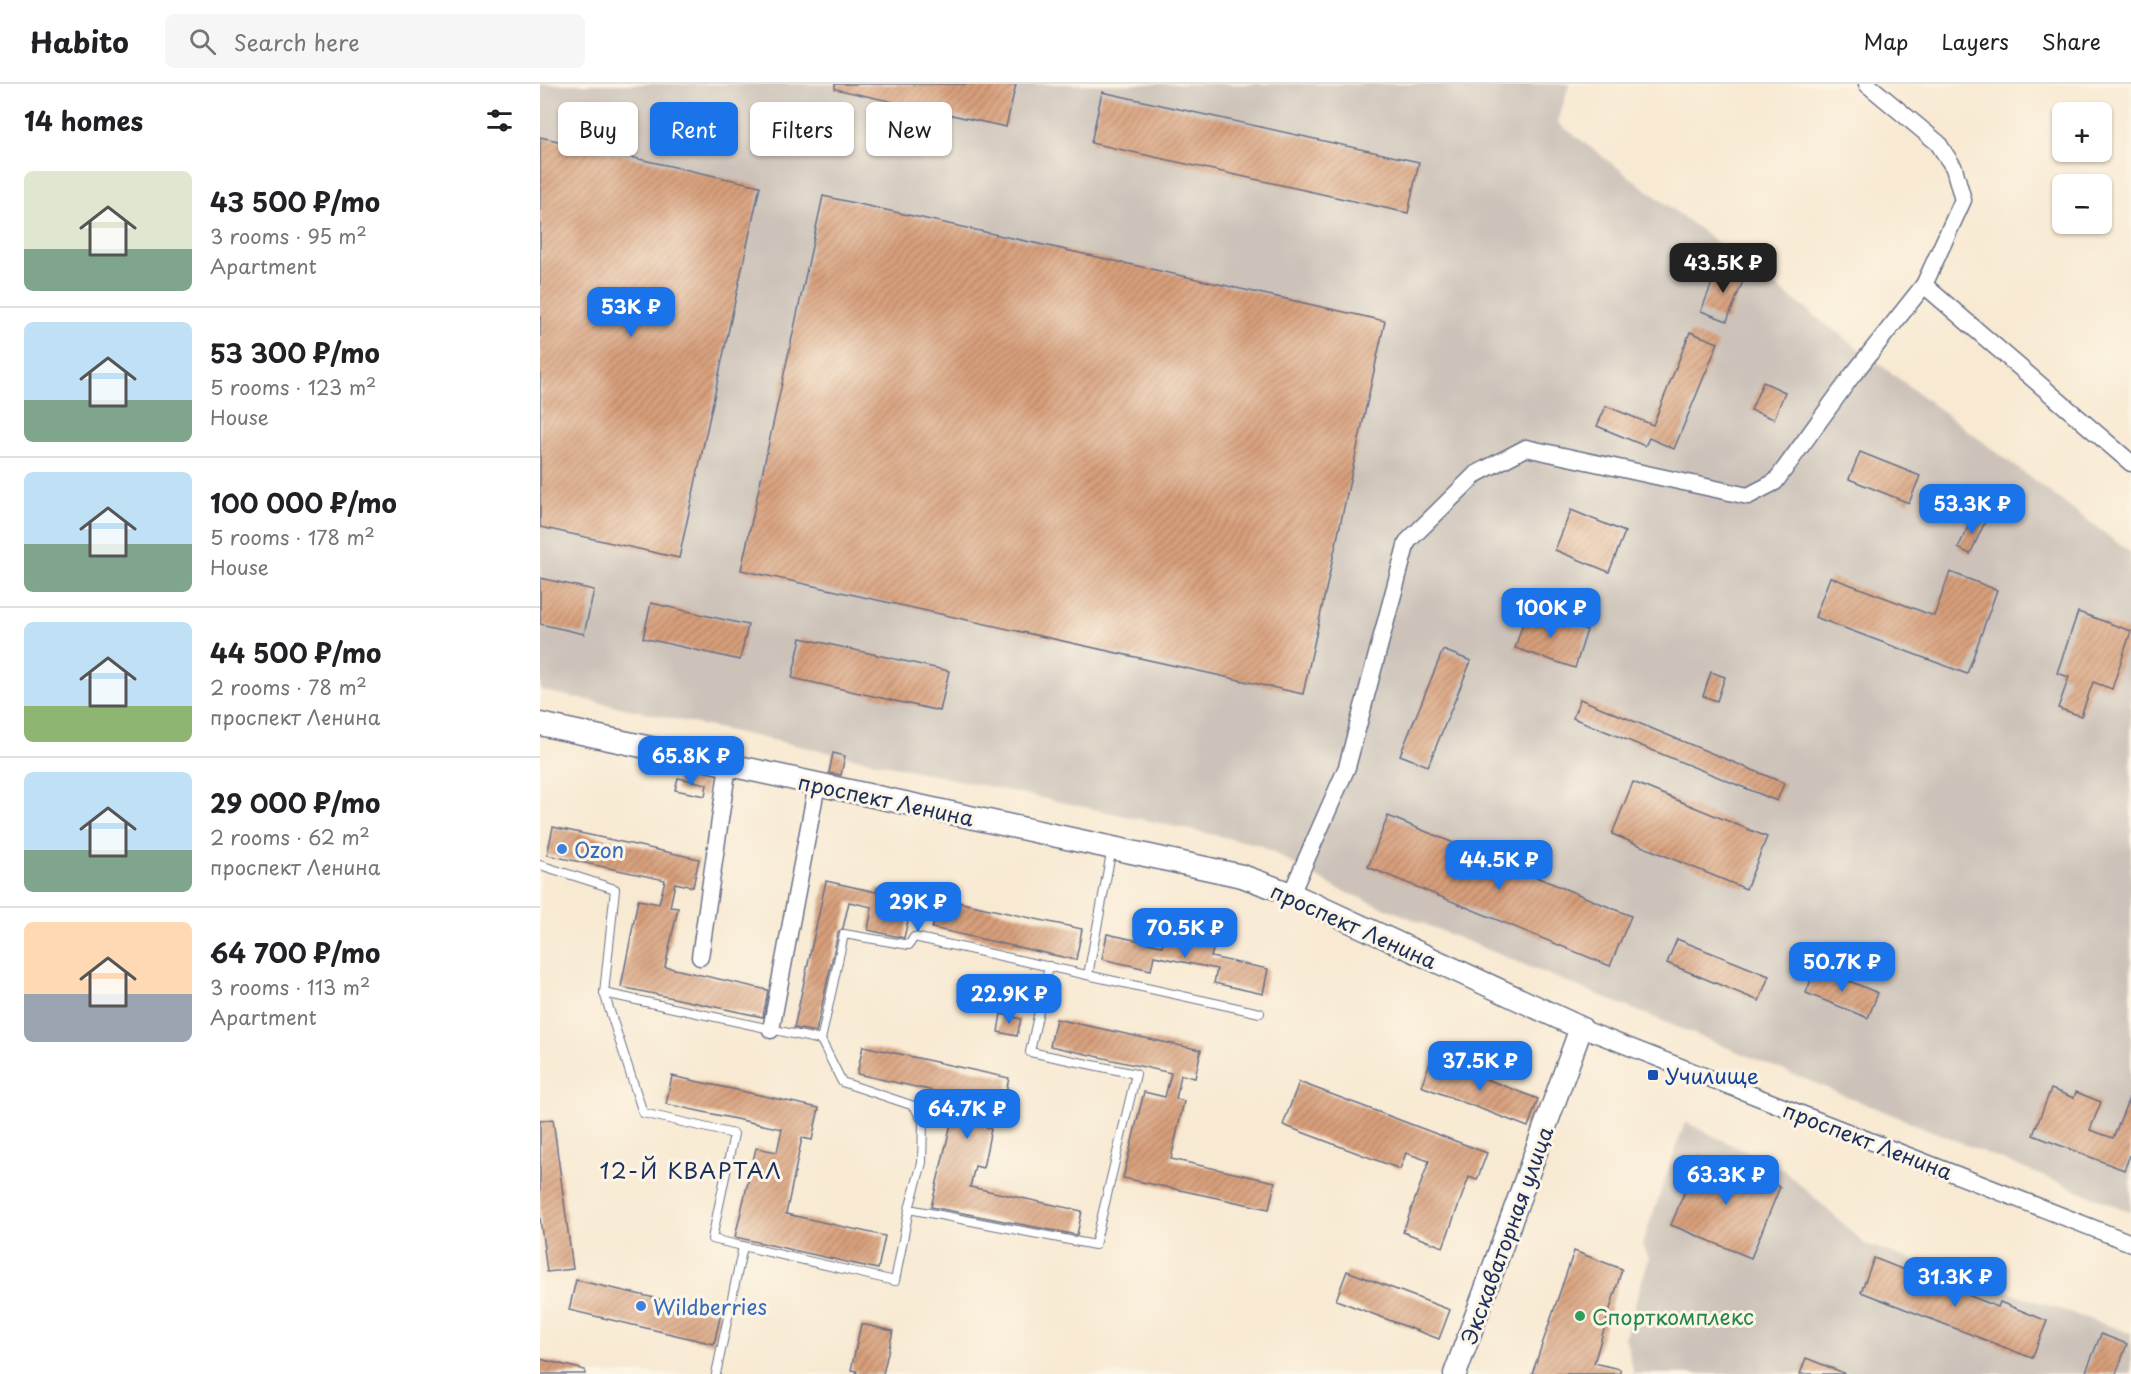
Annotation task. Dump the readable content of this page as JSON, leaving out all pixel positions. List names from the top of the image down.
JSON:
{
  "streets": {
    "street": ["проспект Ленина", "Экскаваторная улица"]
  },
  "crossings": [
    ["проспект Ленина", "Экскаваторная улица"]
  ],
  "districts": ["12-Й КВАРТАЛ"],
  "places": {
    "other": ["Ozon", "Wildberries", "Спорткомплекс"],
    "transit": ["Училище"]
  },
  "page": {
    "header": "Habito",
    "search": "Search here",
    "nav": ["Map", "Layers", "Share"],
    "heading": "14 homes",
    "map_buttons": ["+", "−"],
    "chip": [
      "Buy",
      "Rent",
      "Filters",
      "New"
    ],
    "list": [
      {
        "name": "43 500 ₽/mo",
        "note": "3 rooms · 95 m² · Apartment"
      },
      {
        "name": "53 300 ₽/mo",
        "note": "5 rooms · 123 m² · House"
      },
      {
        "name": "100 000 ₽/mo",
        "note": "5 rooms · 178 m² · House"
      },
      {
        "name": "44 500 ₽/mo",
        "note": "2 rooms · 78 m² · проспект Ленина"
      },
      {
        "name": "29 000 ₽/mo",
        "note": "2 rooms · 62 m² · проспект Ленина"
      },
      {
        "name": "64 700 ₽/mo",
        "note": "3 rooms · 113 m² · Apartment"
      }
    ],
    "price": [
      "43.5K ₽",
      "53K ₽",
      "53.3K ₽",
      "100K ₽",
      "65.8K ₽",
      "44.5K ₽",
      "29K ₽",
      "70.5K ₽",
      "50.7K ₽",
      "22.9K ₽",
      "37.5K ₽",
      "64.7K ₽",
      "63.3K ₽",
      "31.3K ₽"
    ]
  }
}
